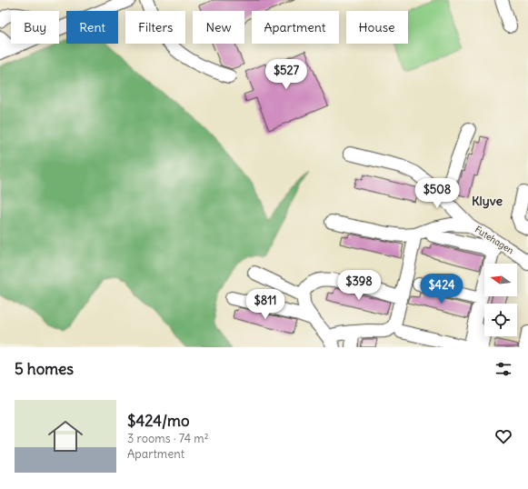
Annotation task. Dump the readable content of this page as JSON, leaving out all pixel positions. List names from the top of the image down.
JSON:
{
  "streets": {
    "street": ["Futehagen"]
  },
  "districts": ["Klyve"],
  "north": "left",
  "page": {
    "chip": [
      "Buy",
      "Rent",
      "Filters",
      "New",
      "Apartment",
      "House"
    ],
    "price": [
      "$527",
      "$508",
      "$398",
      "$424",
      "$811"
    ],
    "heading": "5 homes",
    "list": [
      {
        "name": "$424/mo",
        "note": "3 rooms · 74 m² · Apartment"
      }
    ]
  }
}
